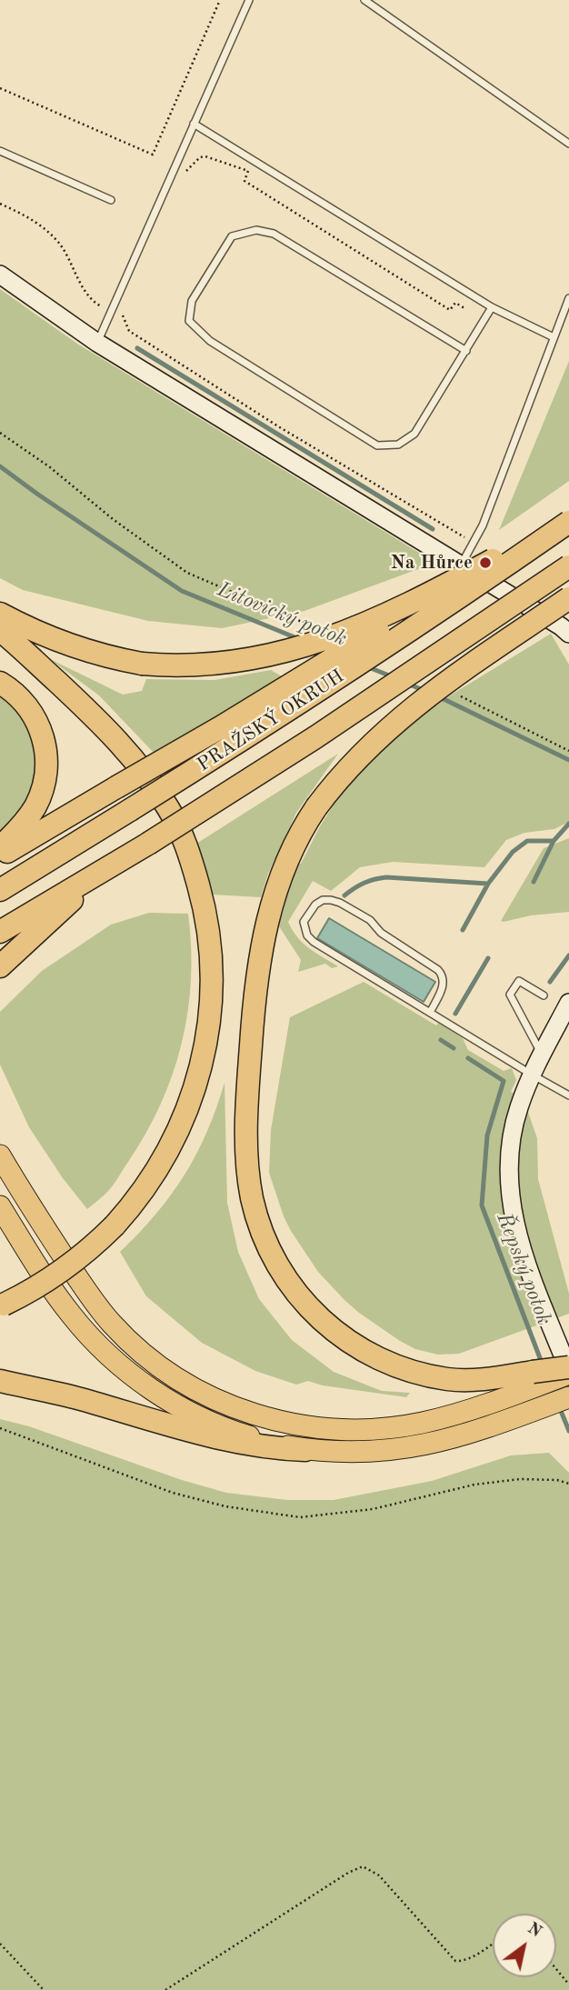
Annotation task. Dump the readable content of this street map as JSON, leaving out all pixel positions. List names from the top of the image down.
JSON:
{
  "streets": {
    "highway": ["PRAŽSKÝ OKRUH"]
  },
  "water": ["Litovický potok", "Řepský potok"],
  "places": ["Na Hůrce"],
  "north": "top right"
}
